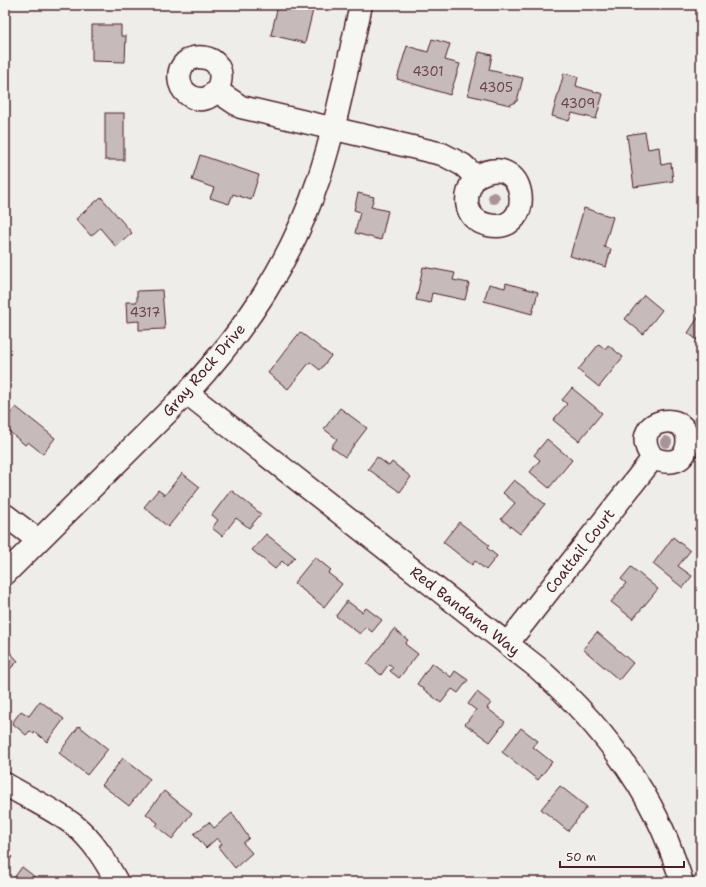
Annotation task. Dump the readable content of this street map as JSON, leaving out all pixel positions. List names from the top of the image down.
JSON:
{
  "streets": {
    "street": ["Gray Rock Drive", "Coattail Court", "Red Bandana Way"]
  },
  "crossings": [
    ["Gray Rock Drive", "Red Bandana Way"],
    ["Coattail Court", "Red Bandana Way"]
  ],
  "house_numbers": [
    "4301",
    "4305",
    "4309",
    "4317"
  ],
  "scale_bar": "50 m"
}
